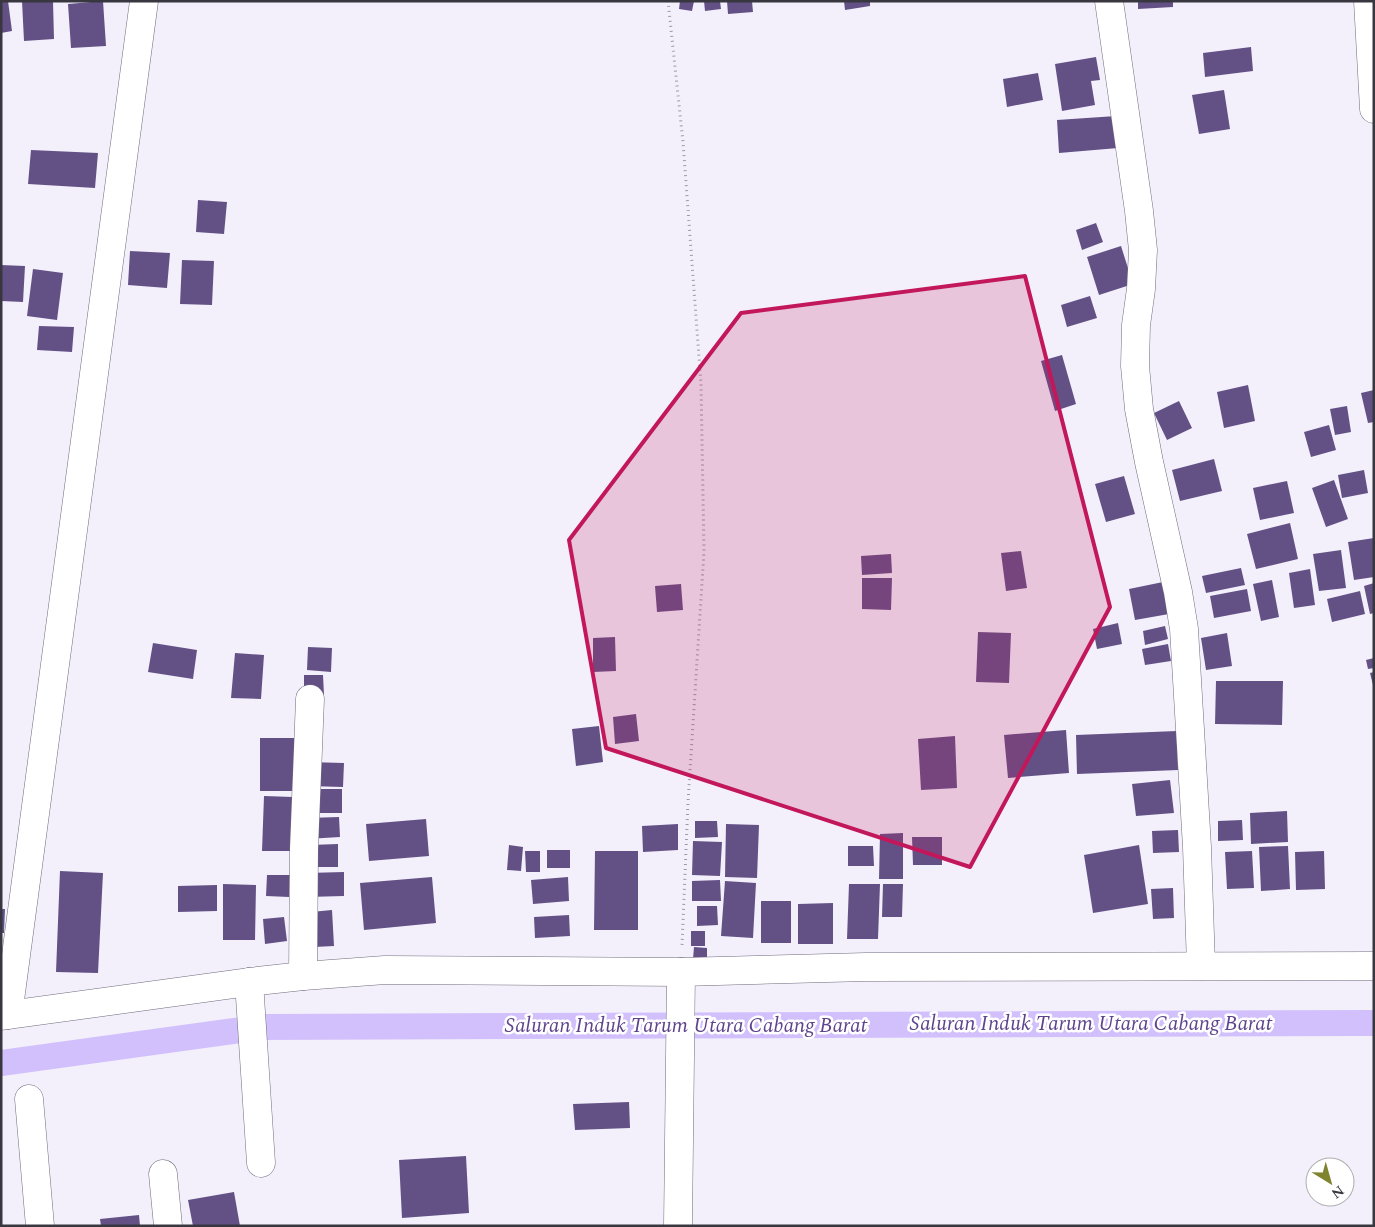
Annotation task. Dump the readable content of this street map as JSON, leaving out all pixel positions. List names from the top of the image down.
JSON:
{
  "water": ["Saluran Induk Tarum Utara Cabang Barat"],
  "north": "bottom right"
}
